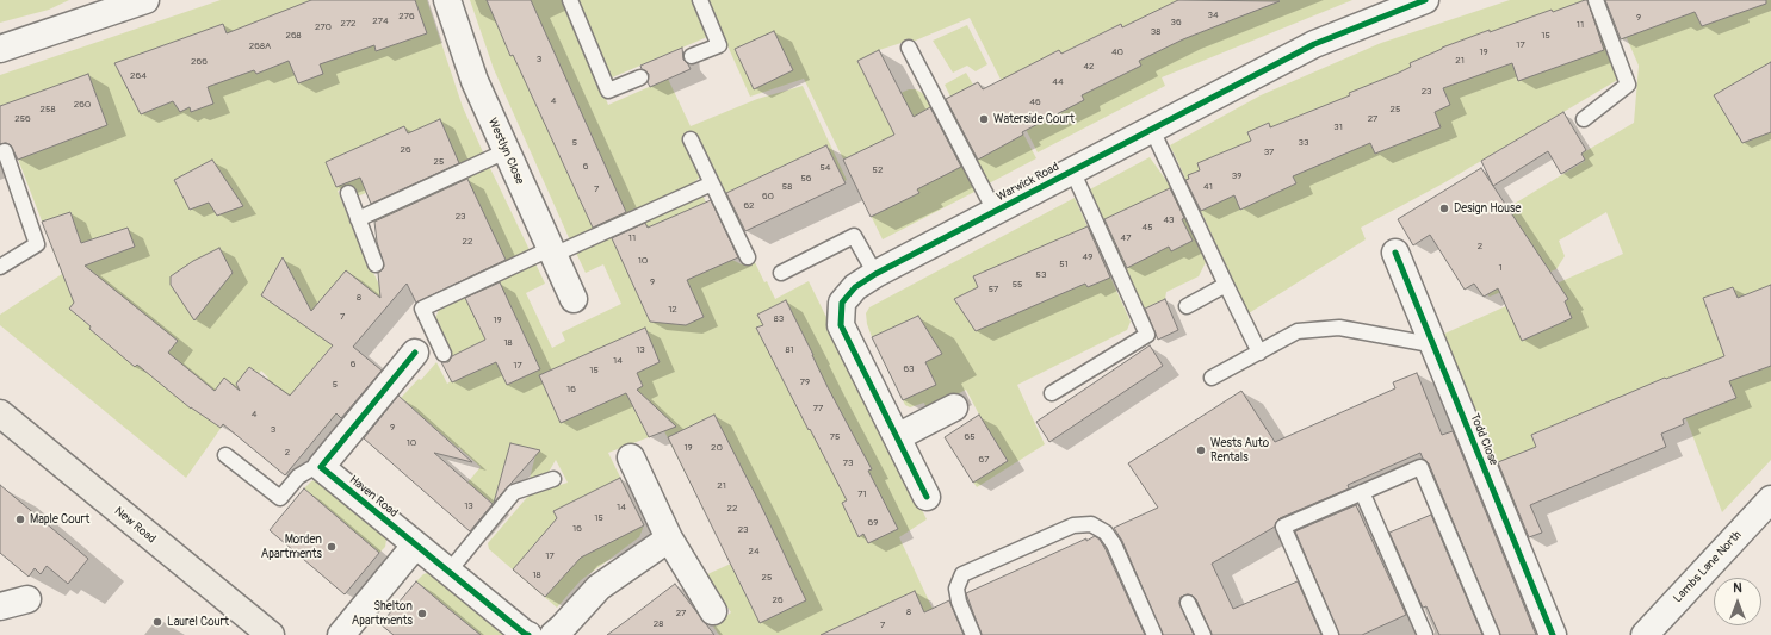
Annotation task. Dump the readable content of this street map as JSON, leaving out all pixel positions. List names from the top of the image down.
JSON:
{
  "streets": {
    "main road": ["New Road"],
    "street": [
      "Westlyn Close",
      "Warwick Road",
      "Todd Close",
      "Haven Road",
      "Lambs Lane North"
    ]
  },
  "places": [
    "Waterside Court",
    "Design House",
    "Wests Auto Rentals",
    "Maple Court",
    "Morden Apartments",
    "Shelton Apartments",
    "Laurel Court"
  ],
  "house_numbers": [
    "34",
    "276",
    "9",
    "274",
    "36",
    "272",
    "11",
    "270",
    "38",
    "268",
    "15",
    "17",
    "268A",
    "40",
    "19",
    "3",
    "21",
    "266",
    "42",
    "264",
    "44",
    "23",
    "4",
    "46",
    "260",
    "258",
    "25",
    "256",
    "27",
    "31",
    "5",
    "33",
    "26",
    "37",
    "25",
    "6",
    "54",
    "52",
    "39",
    "56",
    "58",
    "41",
    "7",
    "60",
    "62",
    "23",
    "43",
    "45",
    "11",
    "47",
    "22",
    "2",
    "49",
    "10",
    "51",
    "1",
    "53",
    "9",
    "55",
    "57",
    "8",
    "12",
    "7",
    "83",
    "19",
    "18",
    "13",
    "81",
    "14",
    "6",
    "17",
    "63",
    "15",
    "79",
    "5",
    "16",
    "77",
    "4",
    "9",
    "3",
    "75",
    "65",
    "10",
    "19",
    "20",
    "2",
    "67",
    "73",
    "21",
    "71",
    "13",
    "14",
    "22",
    "15",
    "69",
    "16",
    "23",
    "24",
    "17",
    "18",
    "25",
    "26",
    "8",
    "27",
    "28",
    "7"
  ],
  "north": "top"
}
